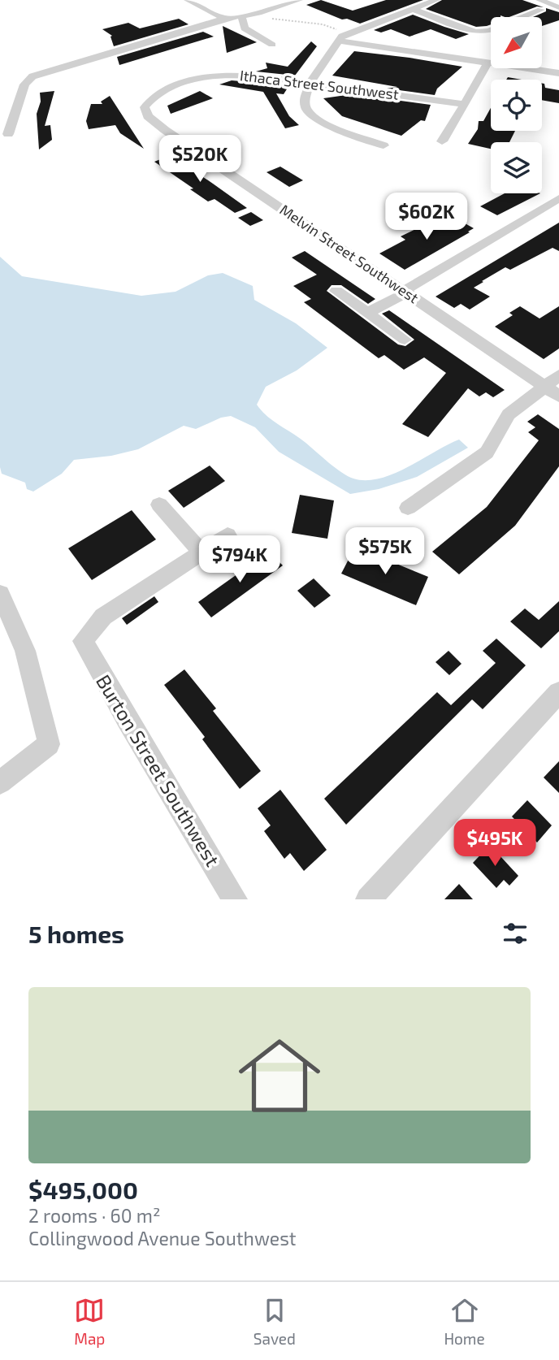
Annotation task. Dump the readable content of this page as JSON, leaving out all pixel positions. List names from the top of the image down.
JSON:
{
  "streets": {
    "street": ["Ithaca Street Southwest", "Melvin Street Southwest", "Burton Street Southwest"]
  },
  "crossings": [
    ["Ithaca Street Southwest", "Melvin Street Southwest"]
  ],
  "north": "bottom left",
  "page": {
    "price": [
      "$520K",
      "$602K",
      "$575K",
      "$794K",
      "$495K"
    ],
    "heading": "5 homes",
    "list": [
      {
        "name": "$495,000",
        "note": "2 rooms · 60 m² · Collingwood Avenue Southwest"
      }
    ],
    "tabs": ["Map", "Saved", "Home"]
  }
}
